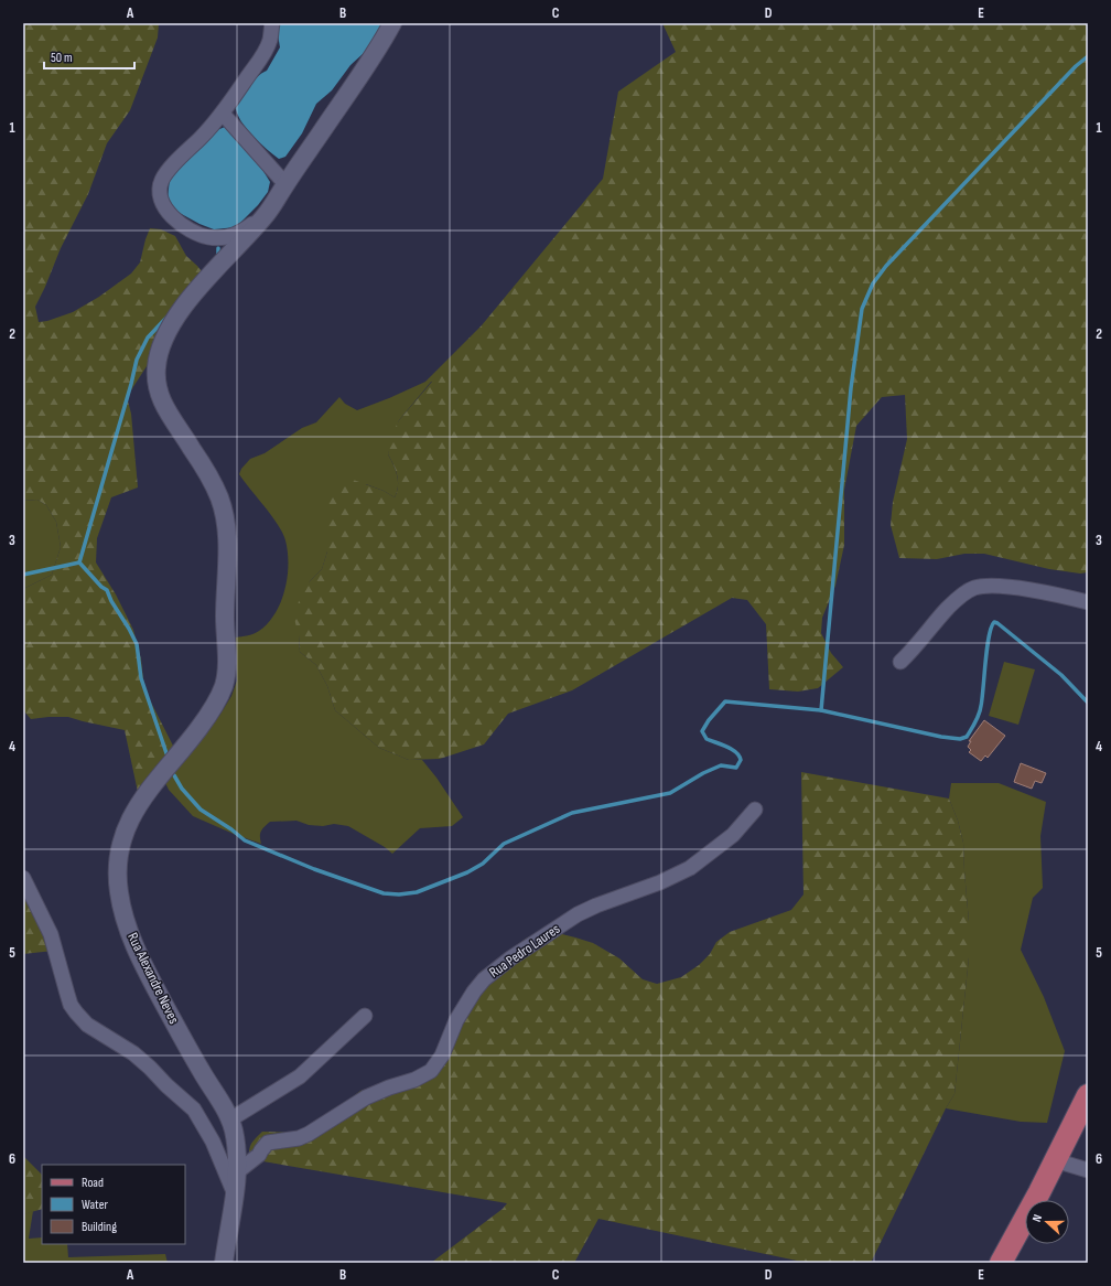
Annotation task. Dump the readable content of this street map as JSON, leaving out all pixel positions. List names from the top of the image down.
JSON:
{
  "streets": {
    "street": ["Rua Pedro Laures", "Rua Alexandre Neves"]
  },
  "crossings": [
    ["Rua Pedro Laures", "Rua Alexandre Neves"]
  ],
  "legend": ["Road", "Water", "Building"],
  "scale_bar": "50 m",
  "north": "left",
  "grid": {
    "columns": [
      "A",
      "B",
      "C",
      "D",
      "E"
    ],
    "rows": [
      "1",
      "2",
      "3",
      "4",
      "5",
      "6"
    ]
  }
}
